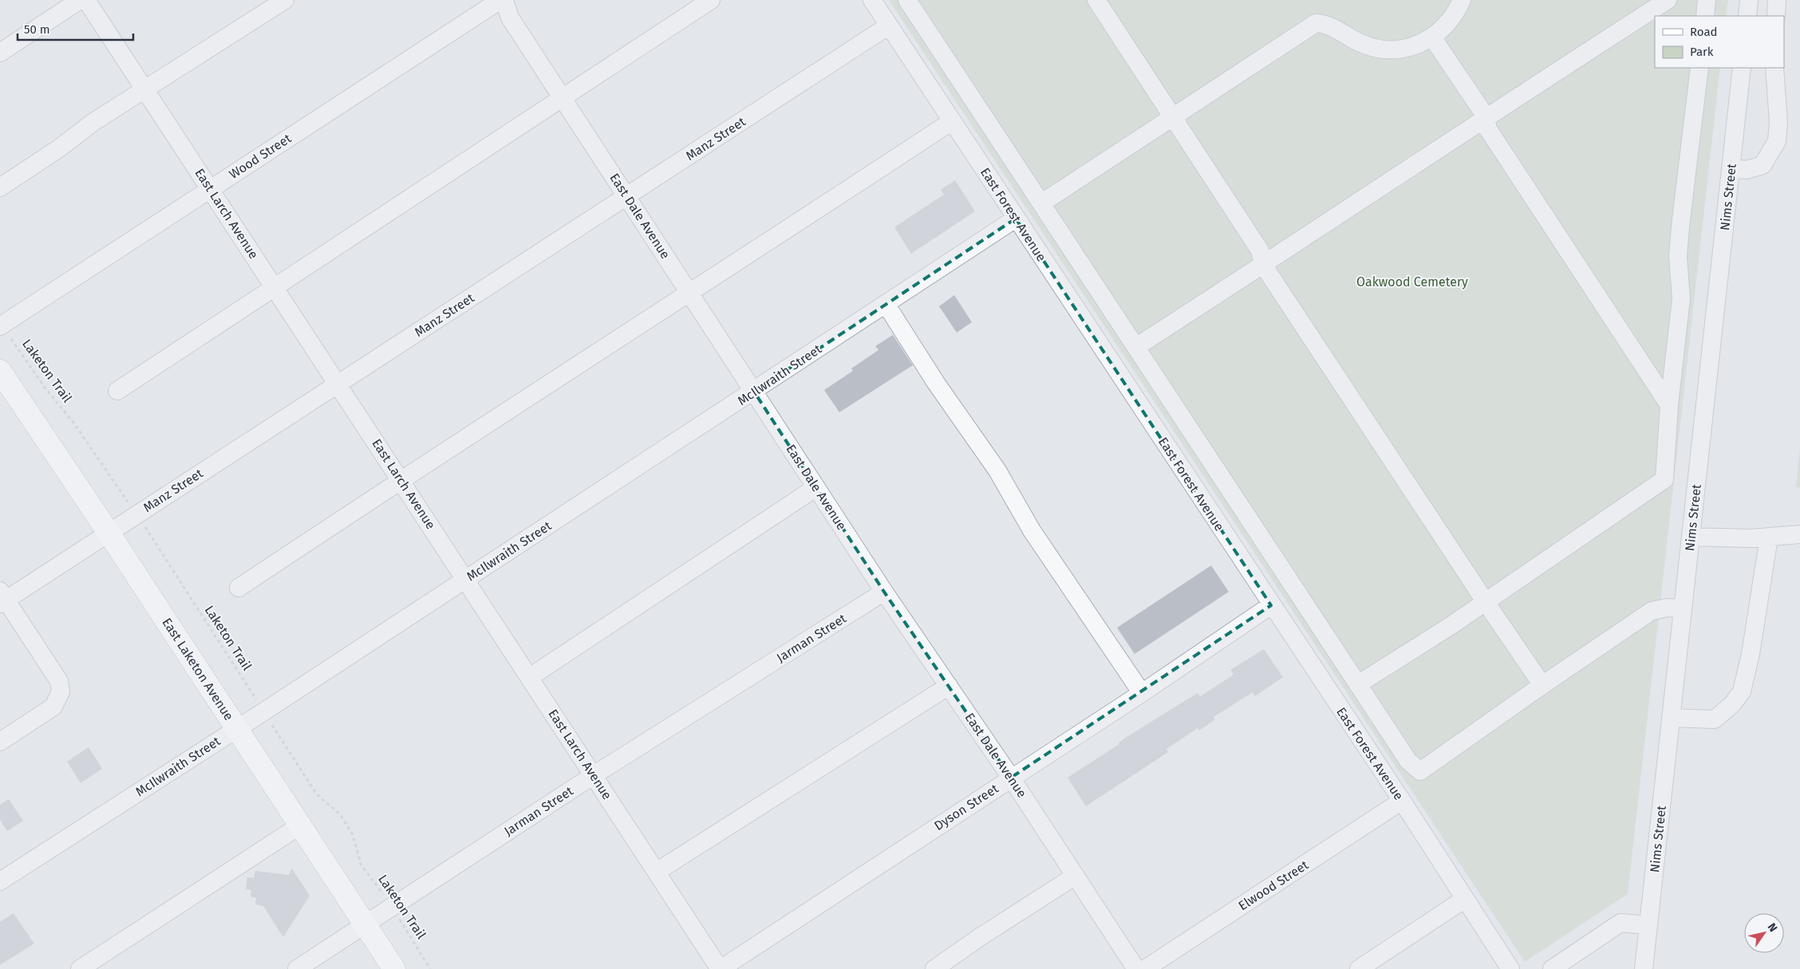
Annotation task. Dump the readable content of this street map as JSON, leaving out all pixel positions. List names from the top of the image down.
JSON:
{
  "streets": {
    "main road": ["East Laketon Avenue"],
    "street": [
      "Manz Street",
      "Wood Street",
      "Nims Street",
      "East Larch Avenue",
      "East Forest Avenue",
      "East Dale Avenue",
      "McIlwraith Street",
      "Jarman Street",
      "Dyson Street",
      "Elwood Street"
    ],
    "path": ["Laketon Trail"]
  },
  "crossings": [
    ["Manz Street", "East Larch Avenue"],
    ["Manz Street", "East Forest Avenue"],
    ["Manz Street", "East Dale Avenue"],
    ["Manz Street", "Laketon Trail"],
    ["Manz Street", "East Laketon Avenue"],
    ["Wood Street", "East Larch Avenue"],
    ["Wood Street", "Laketon Trail"],
    ["East Larch Avenue", "McIlwraith Street"],
    ["East Larch Avenue", "Jarman Street"],
    ["East Larch Avenue", "Dyson Street"],
    ["East Forest Avenue", "McIlwraith Street"],
    ["East Forest Avenue", "Dyson Street"],
    ["East Forest Avenue", "Elwood Street"],
    ["East Dale Avenue", "McIlwraith Street"],
    ["East Dale Avenue", "Jarman Street"],
    ["East Dale Avenue", "Dyson Street"],
    ["Laketon Trail", "McIlwraith Street"],
    ["Laketon Trail", "Jarman Street"],
    ["McIlwraith Street", "East Laketon Avenue"],
    ["Jarman Street", "East Laketon Avenue"]
  ],
  "parks": ["Oakwood Cemetery"],
  "legend": ["Road", "Park"],
  "scale_bar": "50 m",
  "north": "top right"
}
